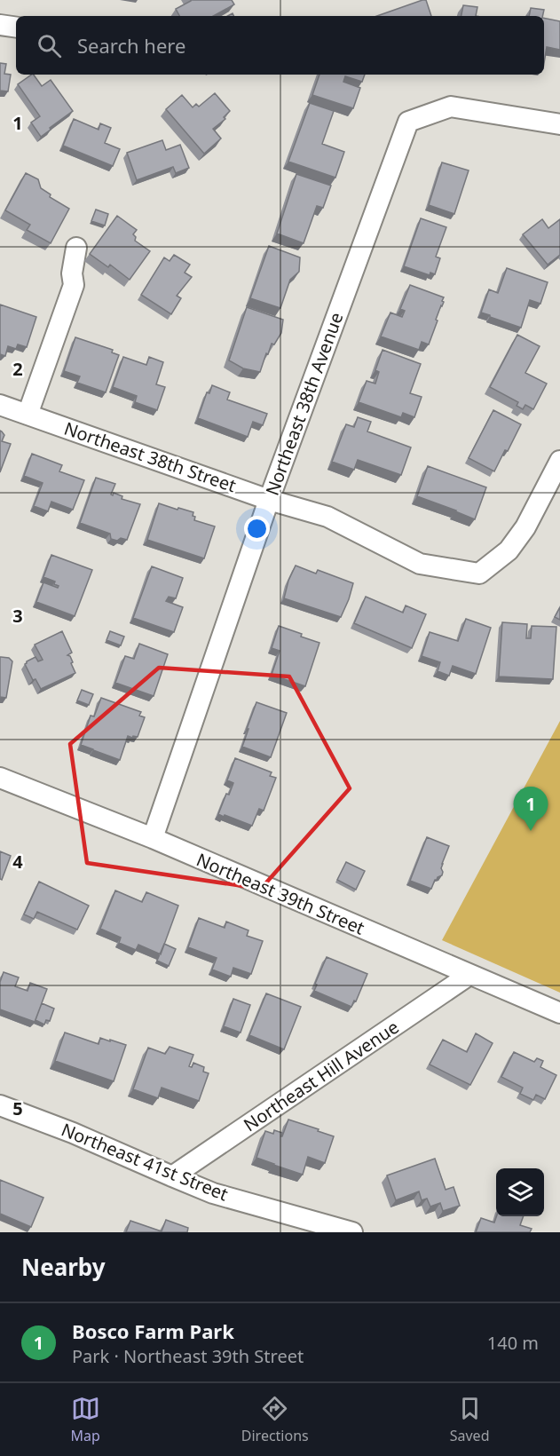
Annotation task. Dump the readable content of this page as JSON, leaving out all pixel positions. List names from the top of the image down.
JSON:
{
  "streets": {
    "street": [
      "Northeast 38th Avenue",
      "Northeast 38th Street",
      "Northeast 39th Street",
      "Northeast Hill Avenue",
      "Northeast 41st Street"
    ]
  },
  "crossings": [
    ["Northeast 38th Avenue", "Northeast 38th Street"],
    ["Northeast 38th Avenue", "Northeast 39th Street"],
    ["Northeast 39th Street", "Northeast Hill Avenue"],
    ["Northeast Hill Avenue", "Northeast 41st Street"]
  ],
  "page": {
    "search": "Search here",
    "pins": "1",
    "heading": "Nearby",
    "list": [
      {
        "mark": "1",
        "name": "Bosco Farm Park",
        "note": "Park · Northeast 39th Street",
        "value": "140 m"
      }
    ],
    "nav": ["Map", "Directions", "Saved"]
  },
  "grid": {
    "rows": [
      "1",
      "2",
      "3",
      "4",
      "5"
    ]
  }
}
